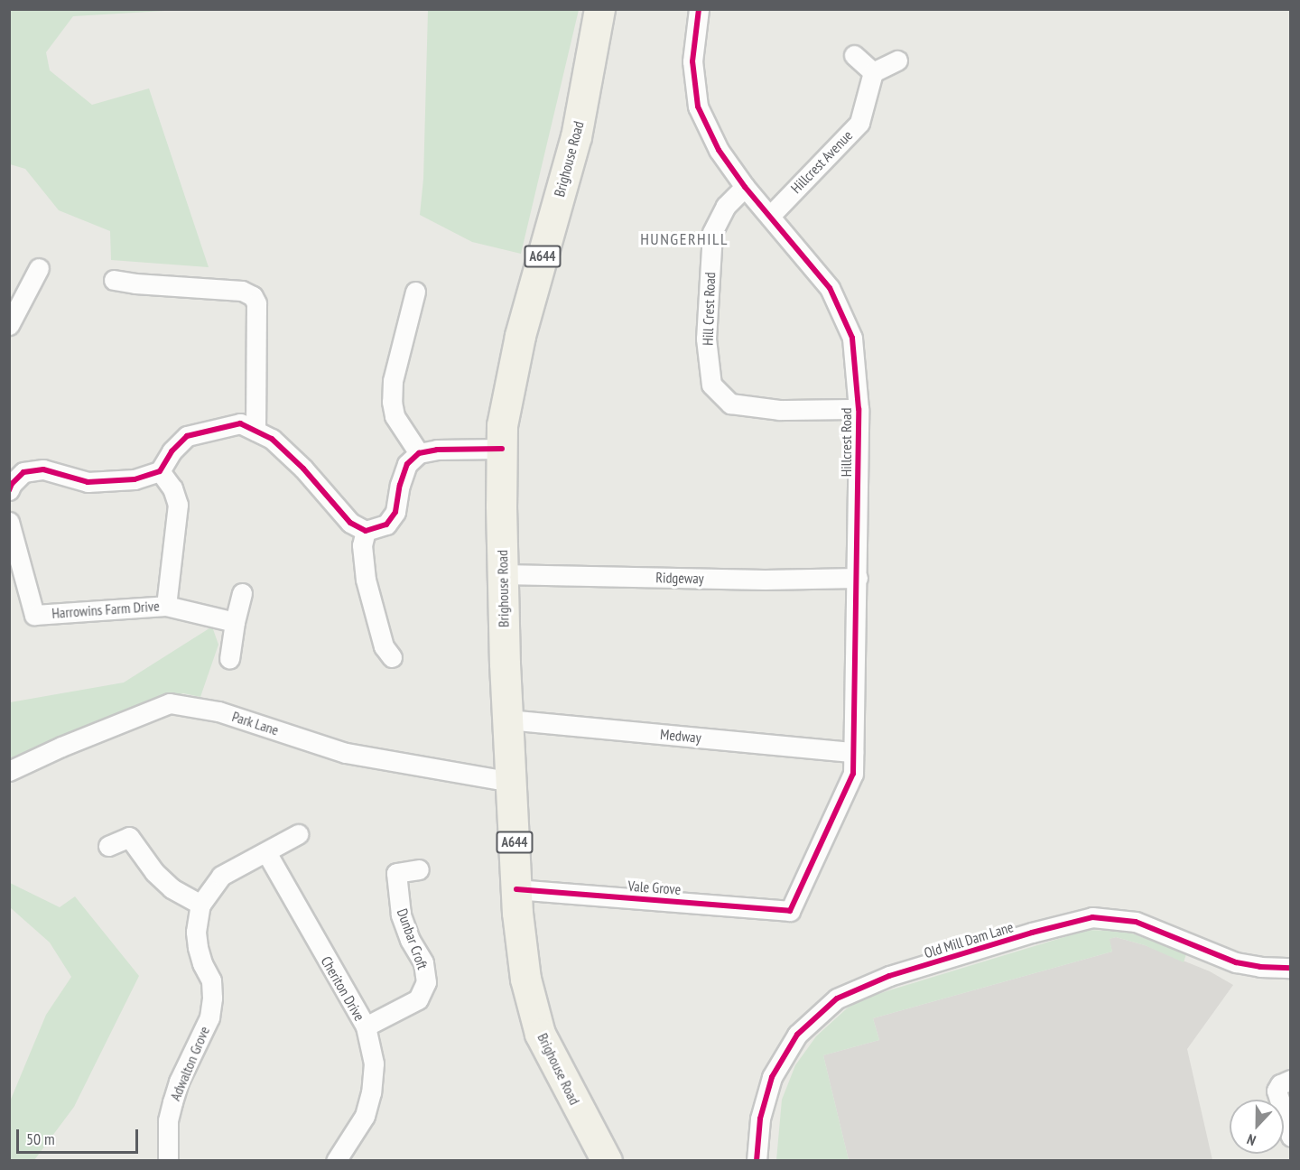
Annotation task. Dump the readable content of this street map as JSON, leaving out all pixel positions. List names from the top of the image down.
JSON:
{
  "streets": {
    "main road": ["Brighouse Road", "A644"],
    "street": [
      "Hillcrest Avenue",
      "Hill Crest Road",
      "Hillcrest Road",
      "Ridgeway",
      "Harrowins Farm Drive",
      "Park Lane",
      "Medway",
      "Vale Grove",
      "Dunbar Croft",
      "Old Mill Dam Lane",
      "Cheriton Drive",
      "Adwalton Grove"
    ]
  },
  "crossings": [
    ["Brighouse Road", "Ridgeway"],
    ["Brighouse Road", "Park Lane"],
    ["Brighouse Road", "Medway"],
    ["Brighouse Road", "Vale Grove"],
    ["Hillcrest Avenue", "Hillcrest Road"],
    ["Hill Crest Road", "Hillcrest Road"],
    ["Hillcrest Road", "Ridgeway"],
    ["Hillcrest Road", "Medway"],
    ["Hillcrest Road", "Vale Grove"],
    ["Dunbar Croft", "Cheriton Drive"],
    ["Cheriton Drive", "Adwalton Grove"]
  ],
  "districts": ["HUNGERHILL"],
  "scale_bar": "50 m",
  "north": "bottom"
}
